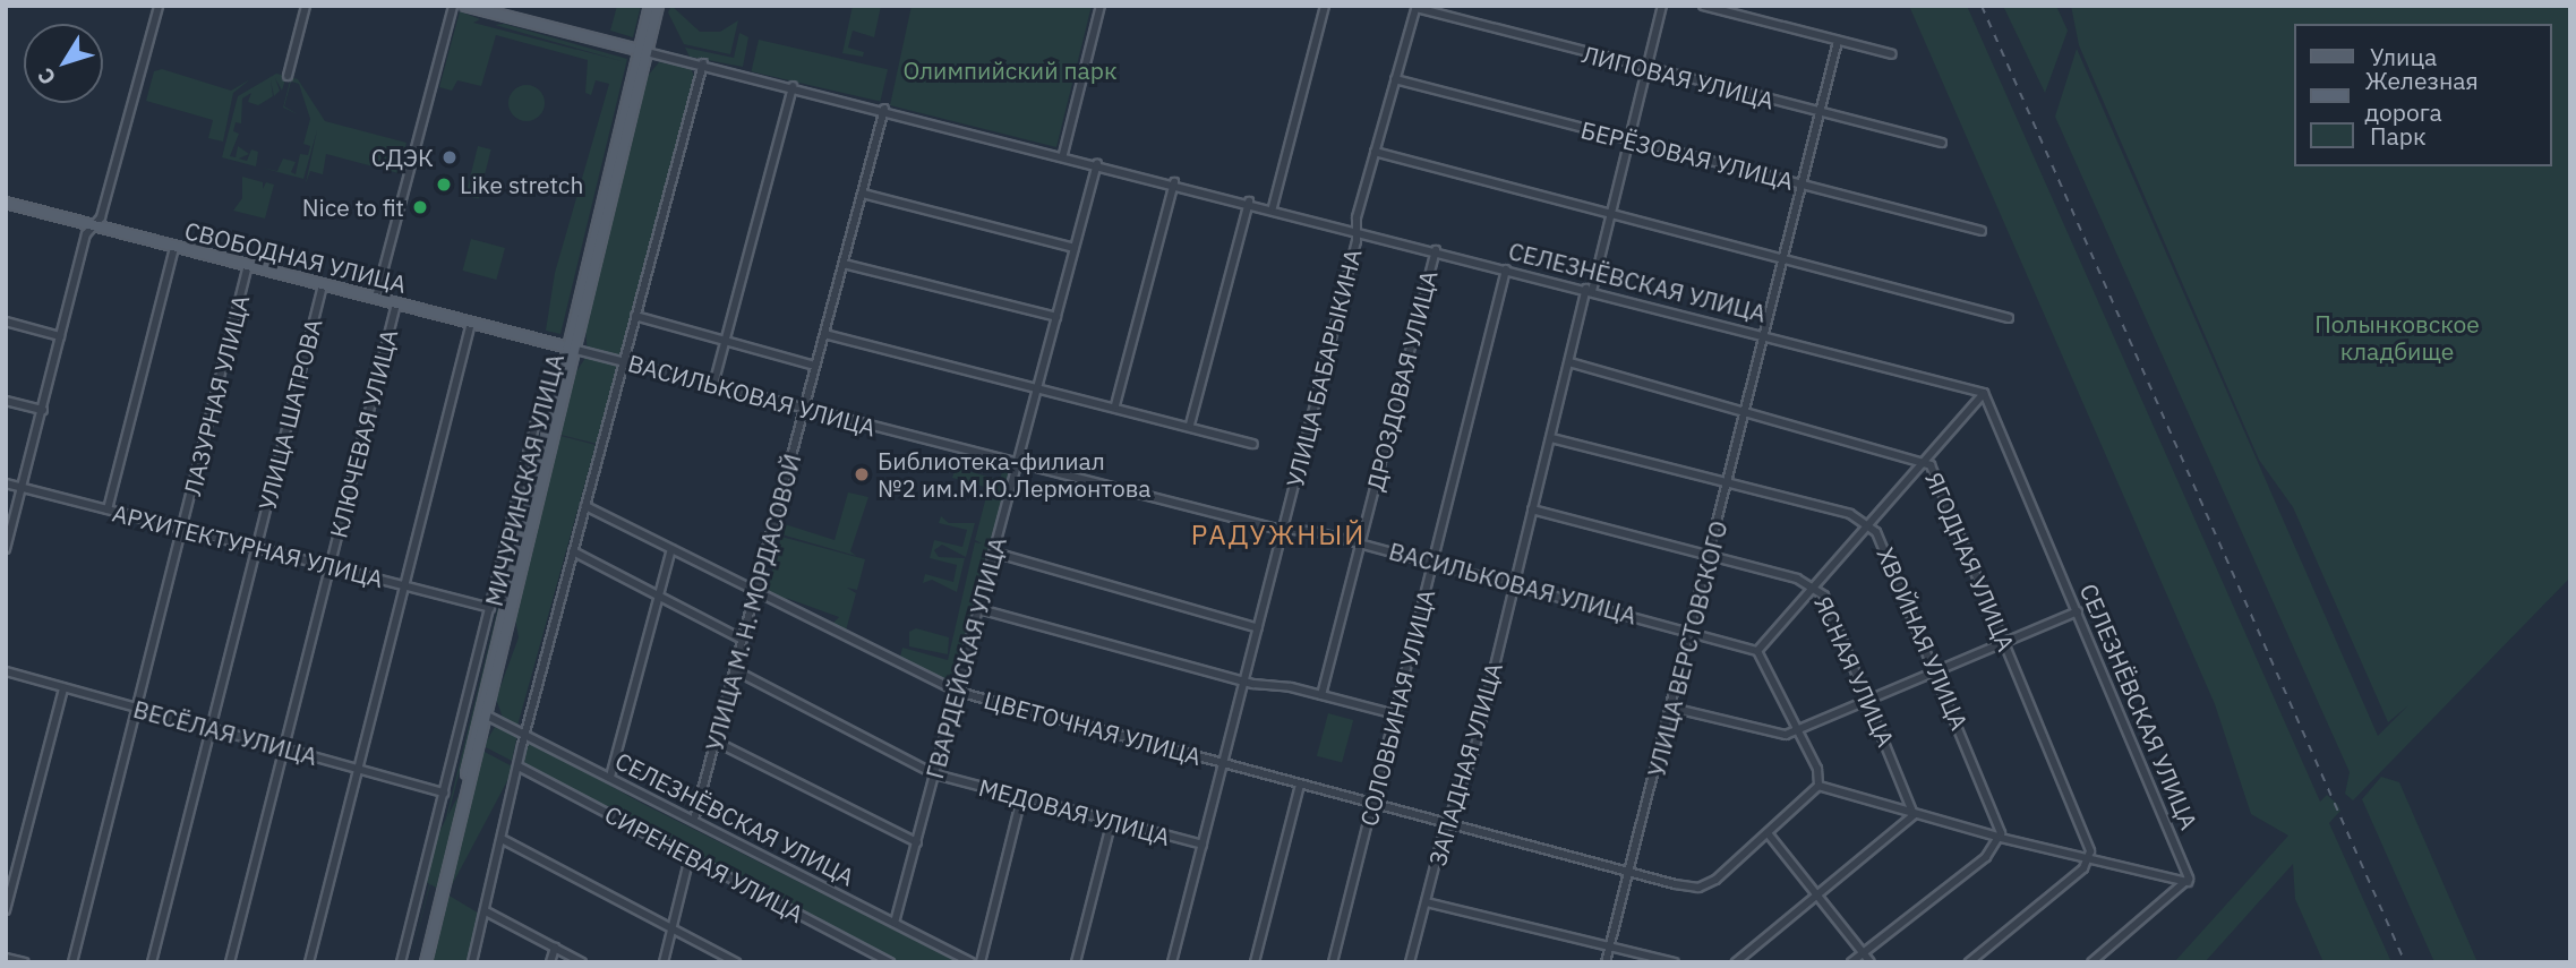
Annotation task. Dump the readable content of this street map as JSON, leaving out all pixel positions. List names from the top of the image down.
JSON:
{
  "streets": {
    "main road": ["СВОБОДНАЯ УЛИЦА", "МИЧУРИНСКАЯ УЛИЦА"],
    "street": [
      "ЛИПОВАЯ УЛИЦА",
      "БЕРЁЗОВАЯ УЛИЦА",
      "СЕЛЕЗНЁВСКАЯ УЛИЦА",
      "УЛИЦА БАБАРЫКИНА",
      "ДРОЗДОВАЯ УЛИЦА",
      "ЛАЗУРНАЯ УЛИЦА",
      "ВАСИЛЬКОВАЯ УЛИЦА",
      "УЛИЦА ШАТРОВА",
      "КЛЮЧЕВАЯ УЛИЦА",
      "АРХИТЕКТУРНАЯ УЛИЦА",
      "ЯГОДНАЯ УЛИЦА",
      "УЛИЦА М. Н. МОРДАСОВОЙ",
      "ХВОЙНАЯ УЛИЦА",
      "УЛИЦА ВЕРСТОВСКОГО",
      "ГВАРДЕЙСКАЯ УЛИЦА",
      "ЯСНАЯ УЛИЦА",
      "СОЛОВЬИНАЯ УЛИЦА",
      "ЦВЕТОЧНАЯ УЛИЦА",
      "ВЕСЁЛАЯ УЛИЦА",
      "ЗАПАДНАЯ УЛИЦА",
      "МЕДОВАЯ УЛИЦА",
      "СИРЕНЕВАЯ УЛИЦА"
    ]
  },
  "crossings": [
    ["ЛИПОВАЯ УЛИЦА", "УЛИЦА БАБАРЫКИНА"],
    ["ЛИПОВАЯ УЛИЦА", "УЛИЦА ВЕРСТОВСКОГО"],
    ["ЛИПОВАЯ УЛИЦА", "ЗАПАДНАЯ УЛИЦА"],
    ["БЕРЁЗОВАЯ УЛИЦА", "УЛИЦА БАБАРЫКИНА"],
    ["БЕРЁЗОВАЯ УЛИЦА", "УЛИЦА ВЕРСТОВСКОГО"],
    ["БЕРЁЗОВАЯ УЛИЦА", "ЗАПАДНАЯ УЛИЦА"],
    ["СВОБОДНАЯ УЛИЦА", "ЛАЗУРНАЯ УЛИЦА"],
    ["СВОБОДНАЯ УЛИЦА", "ВАСИЛЬКОВАЯ УЛИЦА"],
    ["СВОБОДНАЯ УЛИЦА", "УЛИЦА ШАТРОВА"],
    ["СВОБОДНАЯ УЛИЦА", "КЛЮЧЕВАЯ УЛИЦА"],
    ["СВОБОДНАЯ УЛИЦА", "МИЧУРИНСКАЯ УЛИЦА"],
    ["СЕЛЕЗНЁВСКАЯ УЛИЦА", "УЛИЦА БАБАРЫКИНА"],
    ["СЕЛЕЗНЁВСКАЯ УЛИЦА", "ДРОЗДОВАЯ УЛИЦА"],
    ["СЕЛЕЗНЁВСКАЯ УЛИЦА", "МИЧУРИНСКАЯ УЛИЦА"],
    ["СЕЛЕЗНЁВСКАЯ УЛИЦА", "УЛИЦА М. Н. МОРДАСОВОЙ"],
    ["СЕЛЕЗНЁВСКАЯ УЛИЦА", "УЛИЦА ВЕРСТОВСКОГО"],
    ["СЕЛЕЗНЁВСКАЯ УЛИЦА", "ГВАРДЕЙСКАЯ УЛИЦА"],
    ["СЕЛЕЗНЁВСКАЯ УЛИЦА", "СОЛОВЬИНАЯ УЛИЦА"],
    ["СЕЛЕЗНЁВСКАЯ УЛИЦА", "ЗАПАДНАЯ УЛИЦА"],
    ["УЛИЦА БАБАРЫКИНА", "ВАСИЛЬКОВАЯ УЛИЦА"],
    ["УЛИЦА БАБАРЫКИНА", "ЦВЕТОЧНАЯ УЛИЦА"],
    ["УЛИЦА БАБАРЫКИНА", "МЕДОВАЯ УЛИЦА"],
    ["ДРОЗДОВАЯ УЛИЦА", "ВАСИЛЬКОВАЯ УЛИЦА"],
    ["ЛАЗУРНАЯ УЛИЦА", "АРХИТЕКТУРНАЯ УЛИЦА"],
    ["ЛАЗУРНАЯ УЛИЦА", "ВЕСЁЛАЯ УЛИЦА"],
    ["ВАСИЛЬКОВАЯ УЛИЦА", "МИЧУРИНСКАЯ УЛИЦА"],
    ["ВАСИЛЬКОВАЯ УЛИЦА", "УЛИЦА М. Н. МОРДАСОВОЙ"],
    ["ВАСИЛЬКОВАЯ УЛИЦА", "УЛИЦА ВЕРСТОВСКОГО"],
    ["ВАСИЛЬКОВАЯ УЛИЦА", "ГВАРДЕЙСКАЯ УЛИЦА"],
    ["ВАСИЛЬКОВАЯ УЛИЦА", "СОЛОВЬИНАЯ УЛИЦА"],
    ["ВАСИЛЬКОВАЯ УЛИЦА", "ЗАПАДНАЯ УЛИЦА"],
    ["УЛИЦА ШАТРОВА", "АРХИТЕКТУРНАЯ УЛИЦА"],
    ["УЛИЦА ШАТРОВА", "ВЕСЁЛАЯ УЛИЦА"],
    ["КЛЮЧЕВАЯ УЛИЦА", "АРХИТЕКТУРНАЯ УЛИЦА"],
    ["КЛЮЧЕВАЯ УЛИЦА", "ВЕСЁЛАЯ УЛИЦА"],
    ["ЯГОДНАЯ УЛИЦА", "УЛИЦА ВЕРСТОВСКОГО"],
    ["ЯГОДНАЯ УЛИЦА", "ЗАПАДНАЯ УЛИЦА"],
    ["УЛИЦА М. Н. МОРДАСОВОЙ", "ЦВЕТОЧНАЯ УЛИЦА"],
    ["УЛИЦА М. Н. МОРДАСОВОЙ", "МЕДОВАЯ УЛИЦА"],
    ["ХВОЙНАЯ УЛИЦА", "УЛИЦА ВЕРСТОВСКОГО"],
    ["ХВОЙНАЯ УЛИЦА", "ЗАПАДНАЯ УЛИЦА"],
    ["УЛИЦА ВЕРСТОВСКОГО", "ЯСНАЯ УЛИЦА"],
    ["УЛИЦА ВЕРСТОВСКОГО", "ЦВЕТОЧНАЯ УЛИЦА"],
    ["ГВАРДЕЙСКАЯ УЛИЦА", "ЦВЕТОЧНАЯ УЛИЦА"],
    ["ГВАРДЕЙСКАЯ УЛИЦА", "МЕДОВАЯ УЛИЦА"],
    ["ЯСНАЯ УЛИЦА", "ЗАПАДНАЯ УЛИЦА"],
    ["СОЛОВЬИНАЯ УЛИЦА", "ЦВЕТОЧНАЯ УЛИЦА"],
    ["ЦВЕТОЧНАЯ УЛИЦА", "ЗАПАДНАЯ УЛИЦА"]
  ],
  "districts": ["РАДУЖНЫЙ"],
  "parks": ["Олимпийский парк", "Полынковское кладбище"],
  "places": [
    "СДЭК",
    "Like stretch",
    "Nice to fit",
    "Библиотека-филиал №2 им.М.Ю.Лермонтова"
  ],
  "legend": ["Улица", "Железная дорога", "Парк"],
  "north": "bottom left"
}
